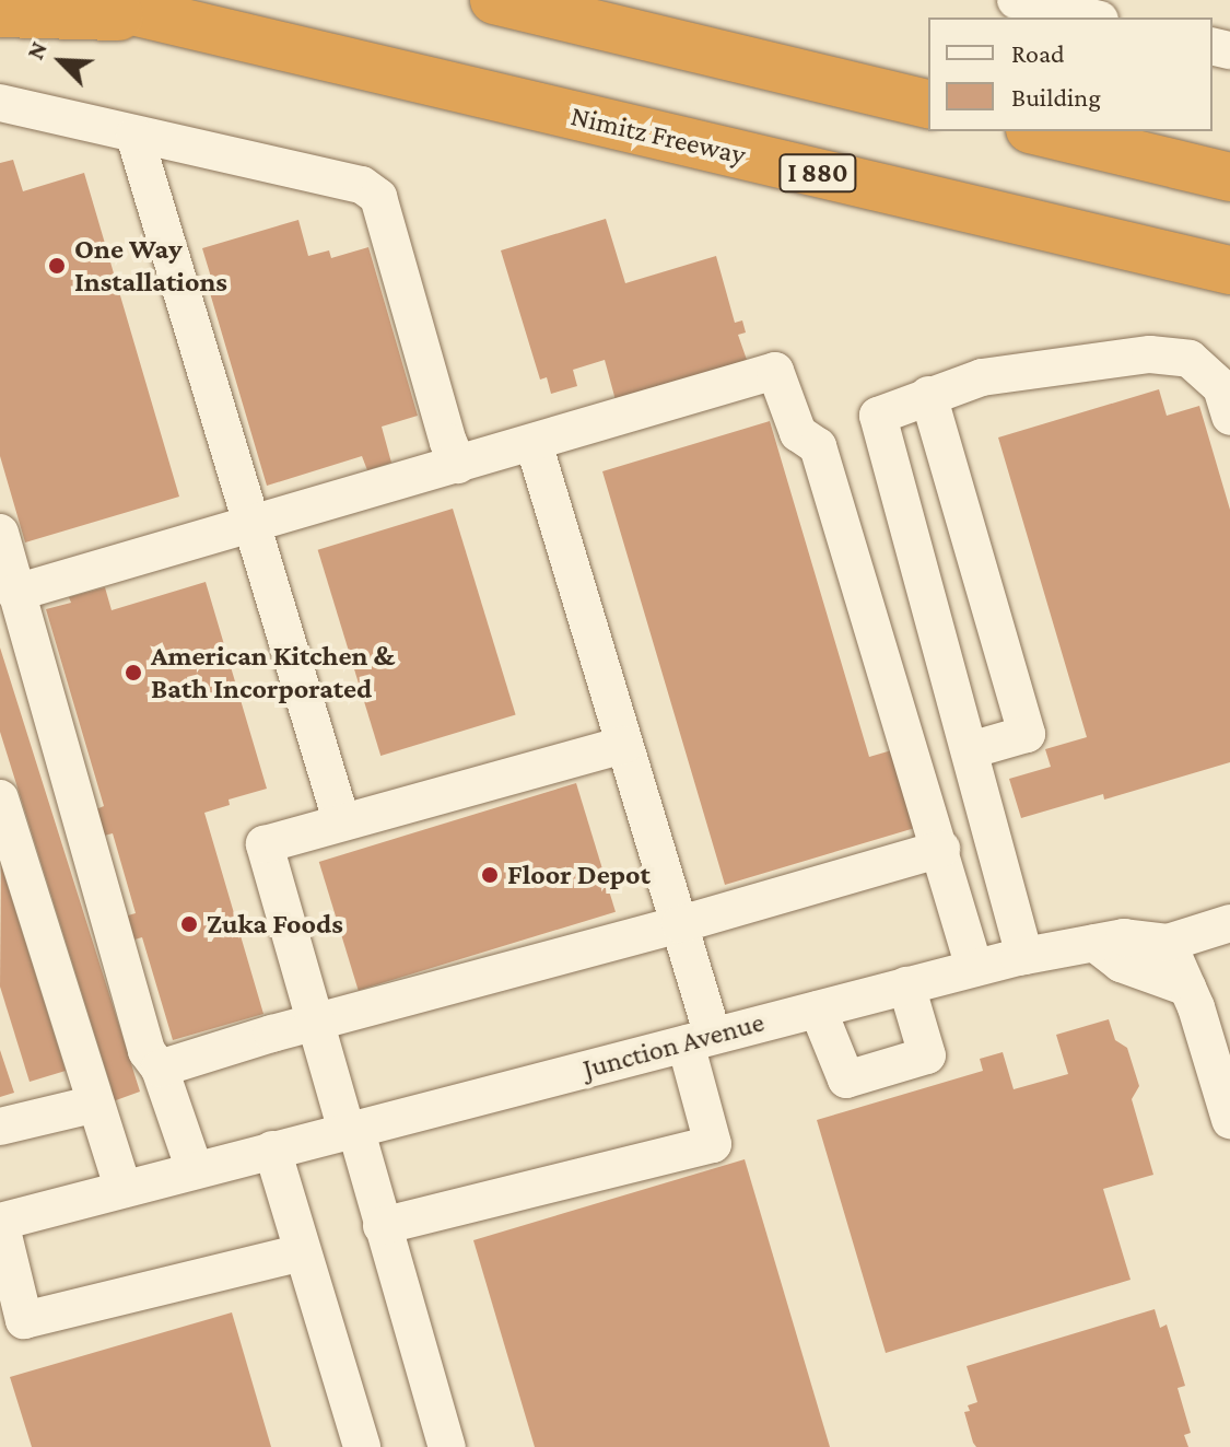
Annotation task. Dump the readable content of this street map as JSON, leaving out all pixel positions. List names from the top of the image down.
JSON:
{
  "streets": {
    "highway": ["Nimitz Freeway", "I 880"],
    "street": ["Junction Avenue"]
  },
  "places": [
    "One Way Installations",
    "American Kitchen & Bath Incorporated",
    "Floor Depot",
    "Zuka Foods"
  ],
  "legend": ["Road", "Building"],
  "north": "top left"
}
